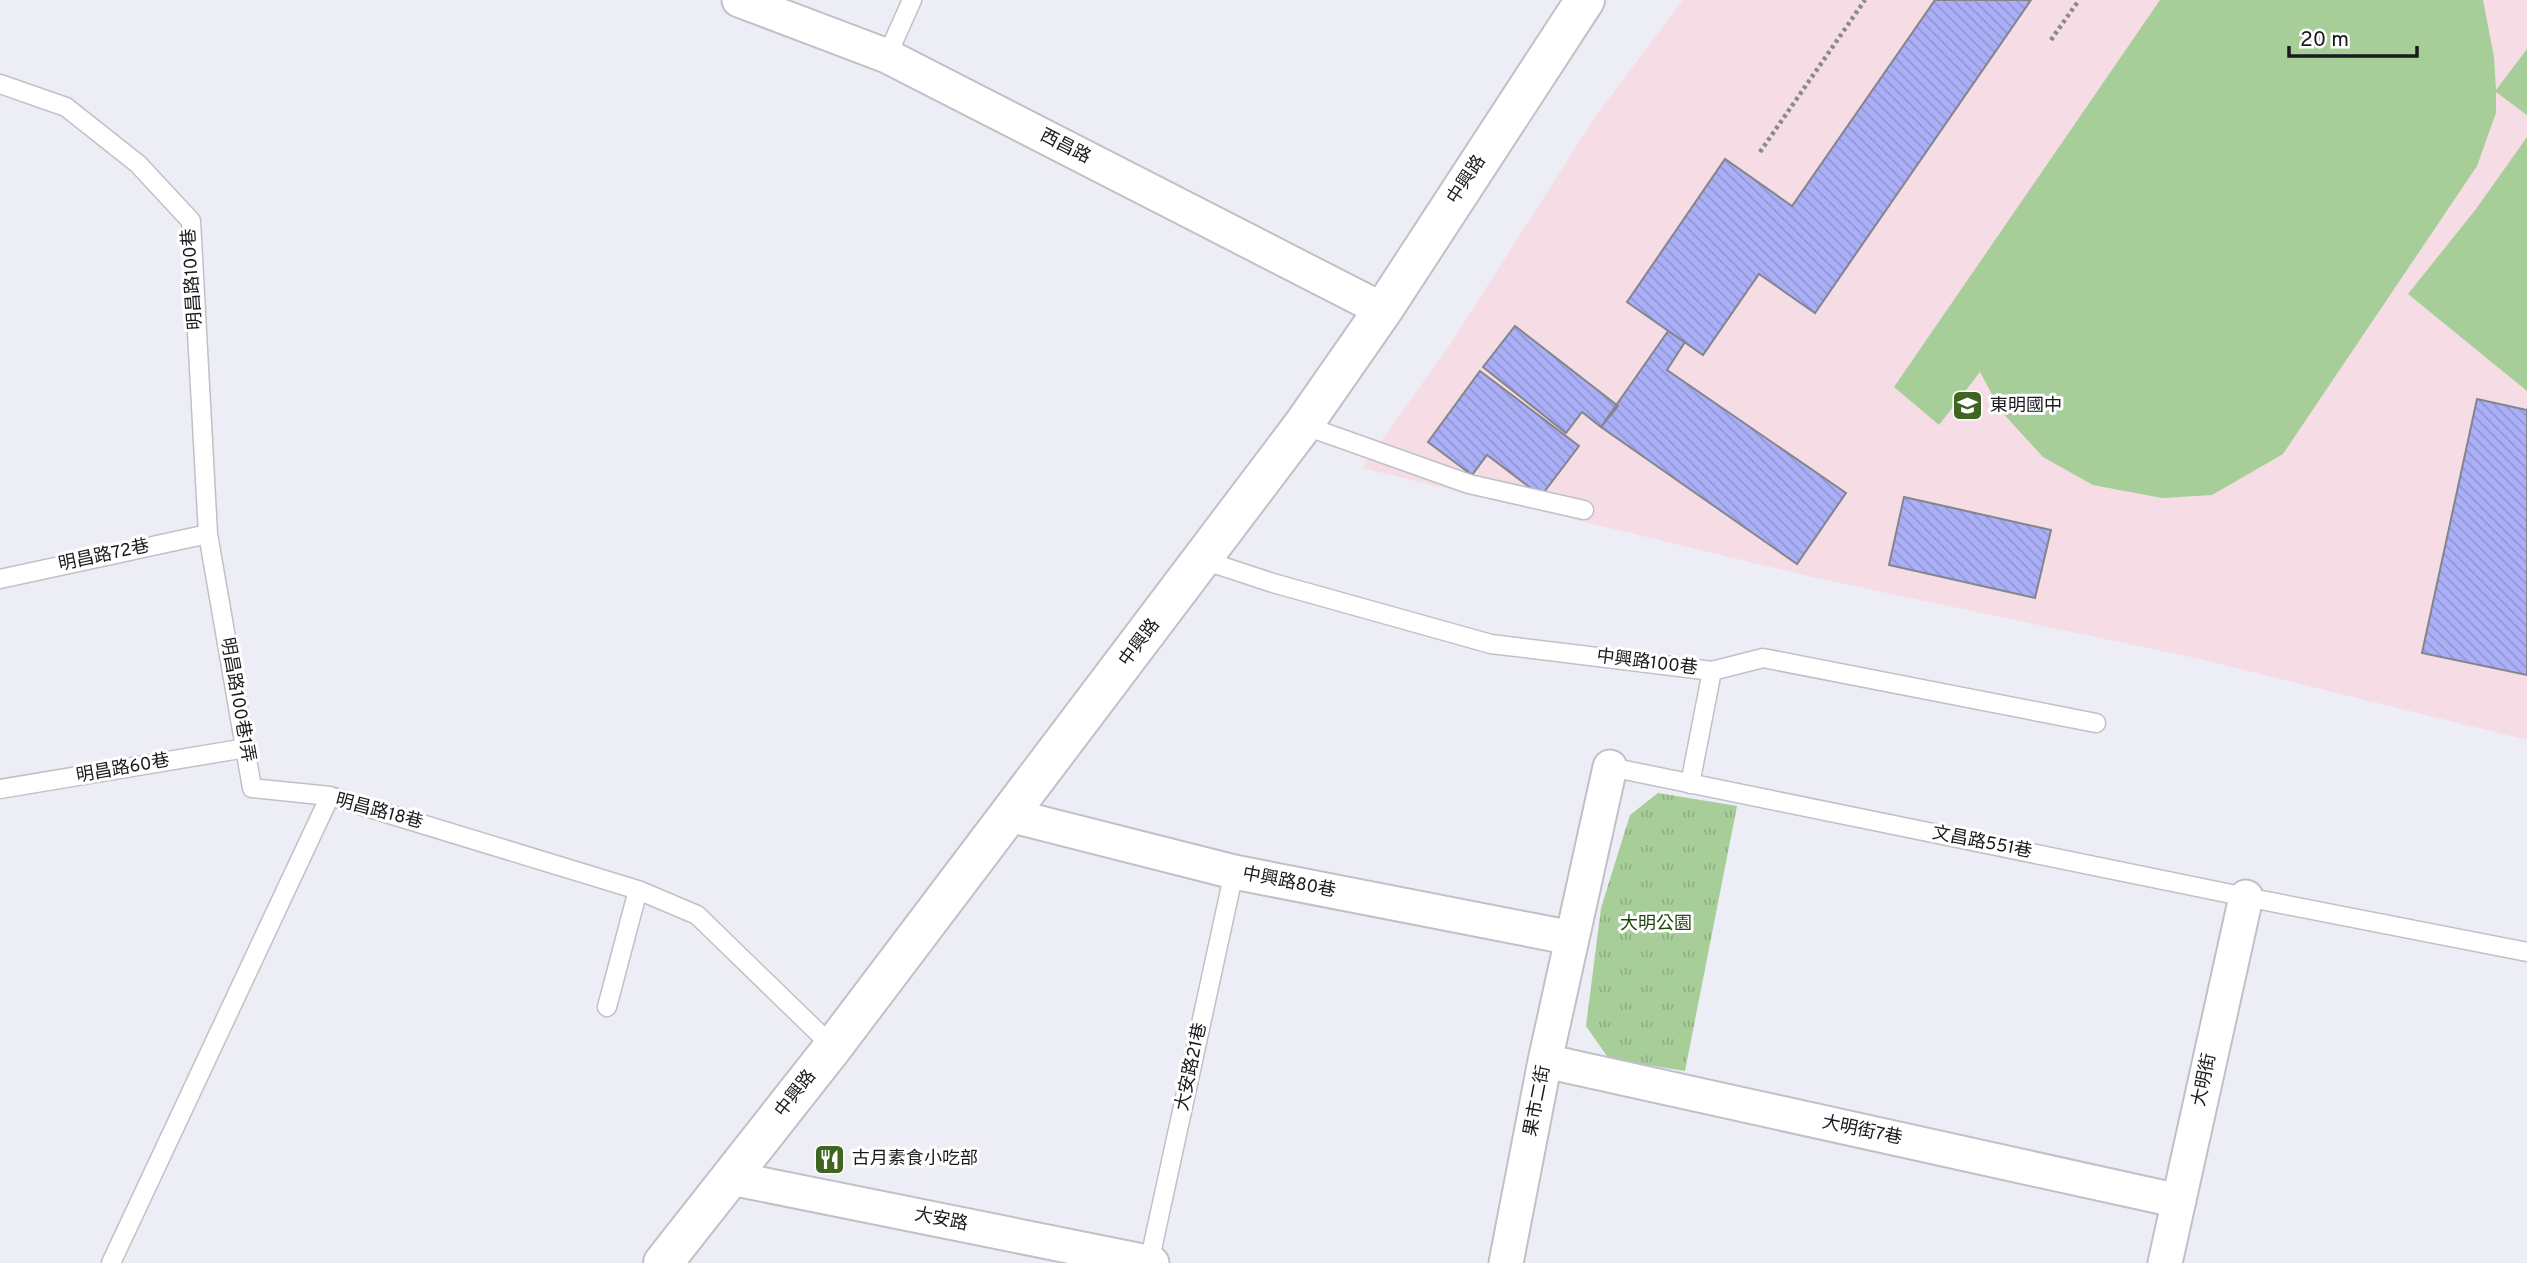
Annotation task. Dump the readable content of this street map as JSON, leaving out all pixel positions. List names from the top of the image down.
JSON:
{
  "streets": {
    "main road": ["中興路"],
    "street": [
      "西昌路",
      "文昌路551巷",
      "中興路80巷",
      "大明街",
      "果市二街",
      "大明街7巷",
      "大安路"
    ],
    "lane": [
      "明昌路100巷",
      "明昌路72巷",
      "中興路100巷",
      "明昌路100巷1弄",
      "明昌路60巷",
      "明昌路18巷",
      "大安路21巷"
    ]
  },
  "crossings": [
    ["西昌路", "中興路"],
    ["中興路", "中興路100巷"],
    ["中興路", "明昌路18巷"],
    ["中興路", "中興路80巷"],
    ["中興路", "大安路"],
    ["明昌路100巷", "明昌路72巷"],
    ["明昌路100巷", "明昌路100巷1弄"],
    ["明昌路72巷", "明昌路100巷1弄"],
    ["明昌路100巷1弄", "明昌路60巷"],
    ["明昌路100巷1弄", "明昌路18巷"],
    ["文昌路551巷", "中興路80巷"],
    ["文昌路551巷", "大明街"],
    ["文昌路551巷", "果市二街"],
    ["中興路80巷", "大安路21巷"],
    ["中興路80巷", "果市二街"],
    ["大安路21巷", "大安路"],
    ["大明街", "大明街7巷"],
    ["果市二街", "大明街7巷"]
  ],
  "parks": ["大明公園"],
  "places": {
    "school or university": ["東明國中"],
    "restaurant": ["古月素食小吃部"]
  },
  "scale_bar": "20 m"
}
